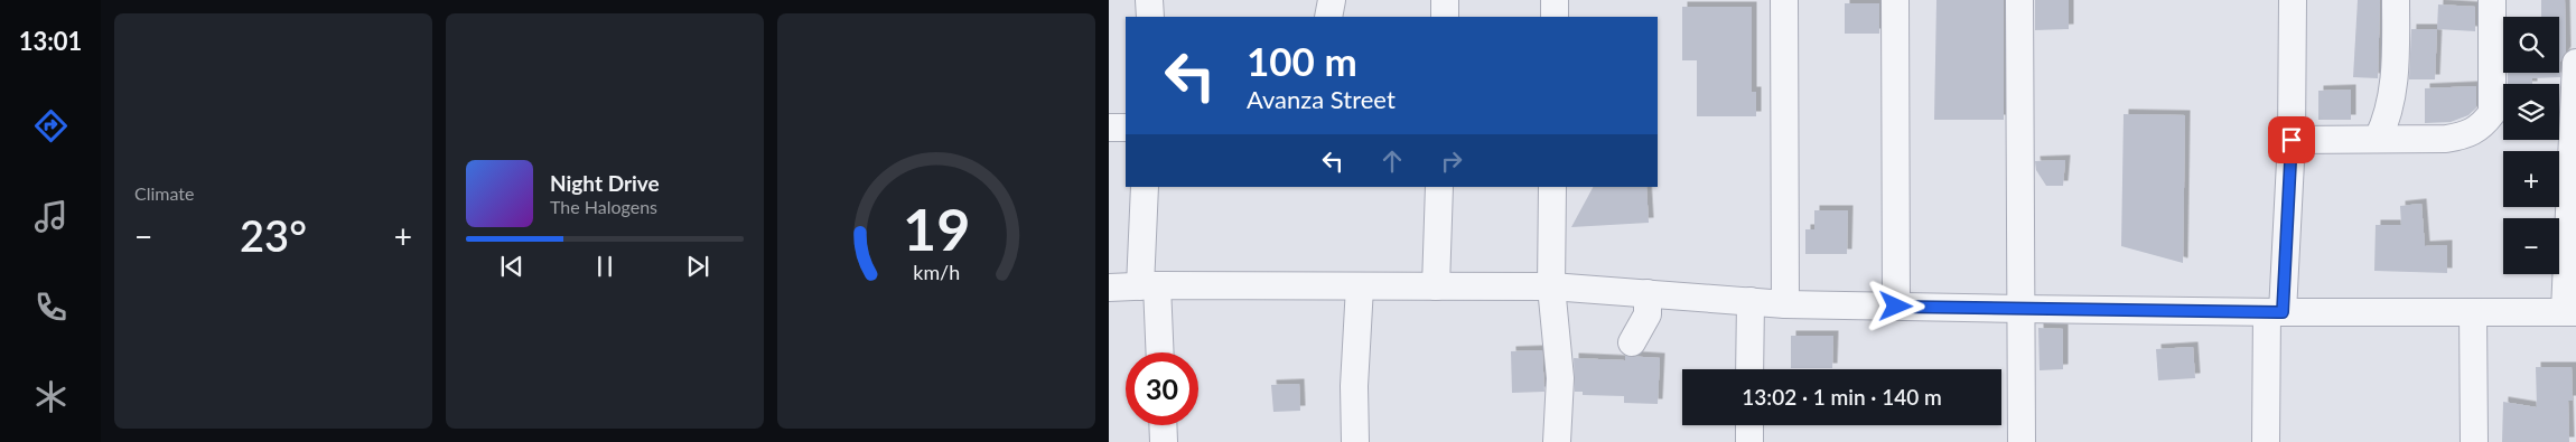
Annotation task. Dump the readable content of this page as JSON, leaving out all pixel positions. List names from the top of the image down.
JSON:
{
  "page": {
    "tabs": "13:01",
    "tile": "Climate",
    "map_buttons": ["+", "−"],
    "turn": ["100 m", "Avanza Street"],
    "song": ["Night Drive", "The Halogens"],
    "heat": ["−", "23°", "+"],
    "limit": "30",
    "trip": "13:02 · 1 min · 140 m",
    "gauge": ["19", "km/h"]
  }
}
